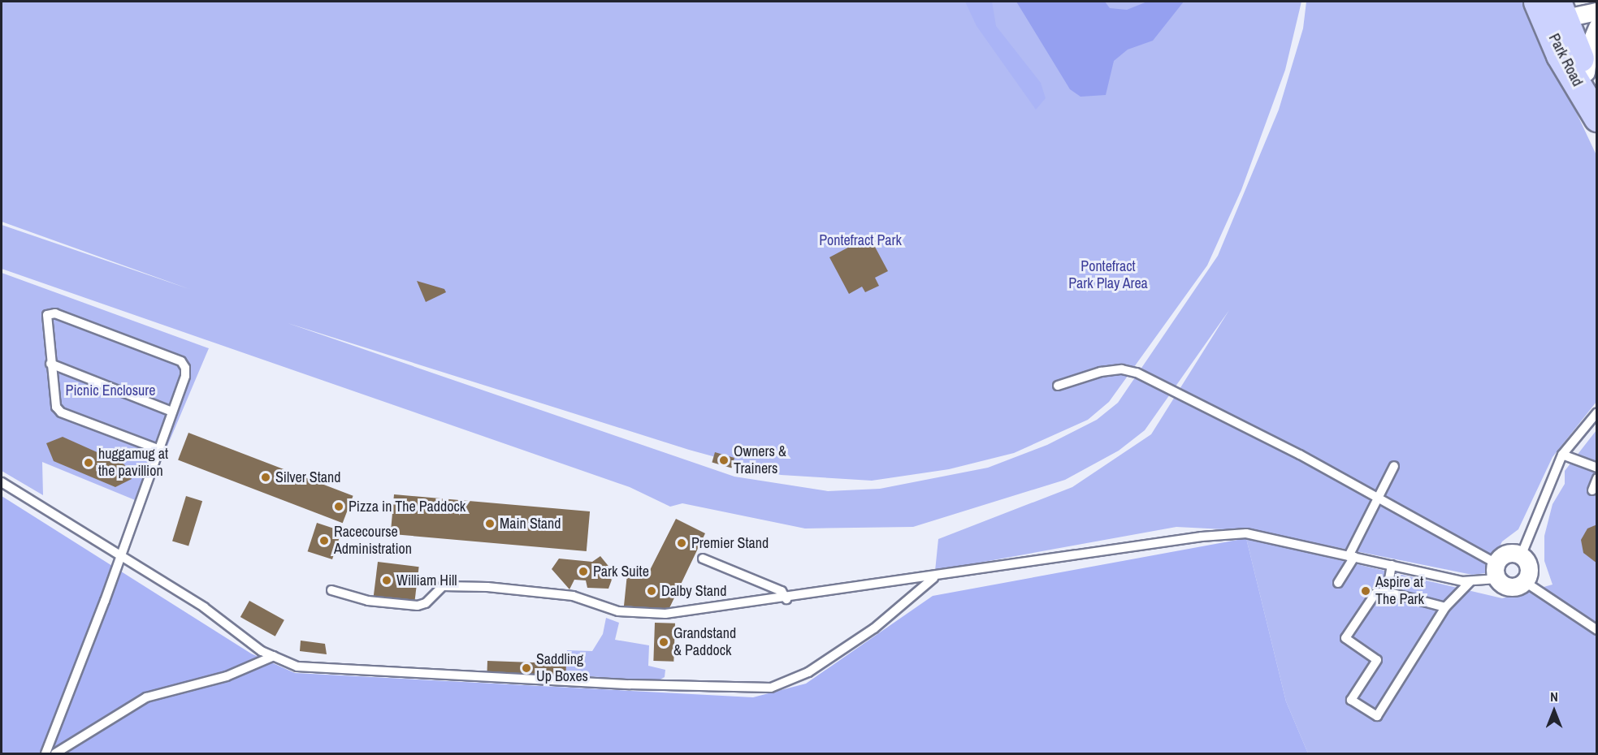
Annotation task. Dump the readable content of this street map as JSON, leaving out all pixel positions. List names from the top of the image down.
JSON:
{
  "streets": {
    "main road": ["Park Road"]
  },
  "parks": ["Pontefract Park", "Pontefract Park Play Area", "Picnic Enclosure"],
  "places": [
    "Owners & Trainers",
    "huggamug at the pavillion",
    "Silver Stand",
    "Pizza in The Paddock",
    "Main Stand",
    "Racecourse Administration",
    "Premier Stand",
    "Park Suite",
    "William Hill",
    "Dalby Stand",
    "Aspire at The Park",
    "Grandstand & Paddock",
    "Saddling Up Boxes"
  ],
  "north": "top"
}
